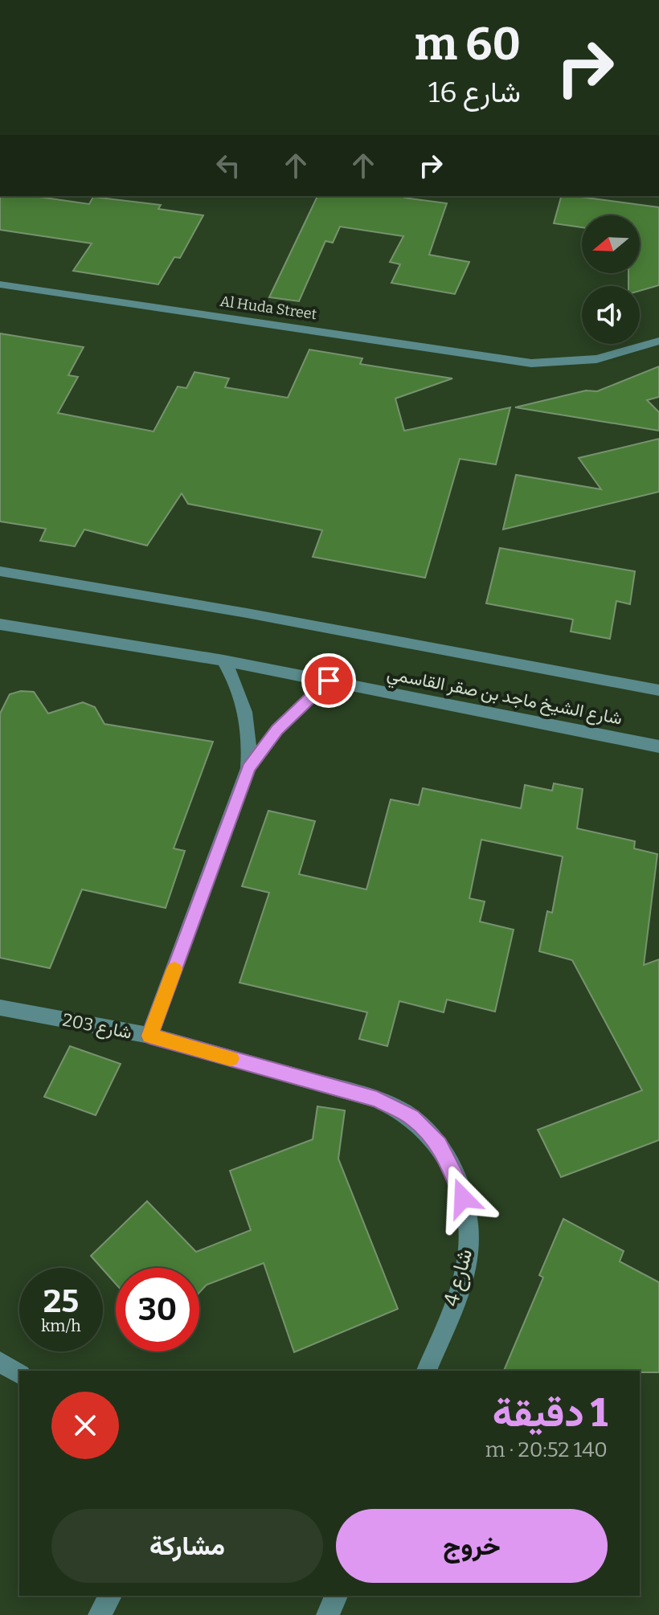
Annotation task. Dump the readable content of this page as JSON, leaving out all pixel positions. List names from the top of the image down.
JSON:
{
  "streets": {
    "street": [
      "Al Huda Street",
      "شارع الشيخ ماجد بن صقر القاسمي",
      "شارع 203",
      "شارع 4"
    ]
  },
  "crossings": [
    ["شارع 203", "شارع 4"]
  ],
  "north": "left",
  "page": {
    "turn": ["60 m", "شارع 16"],
    "speed": "25 km/h",
    "limit": "30",
    "heading": ["1 دقيقة", "140 m · 20:52"],
    "buttons": ["خروج", "مشاركة"]
  }
}
